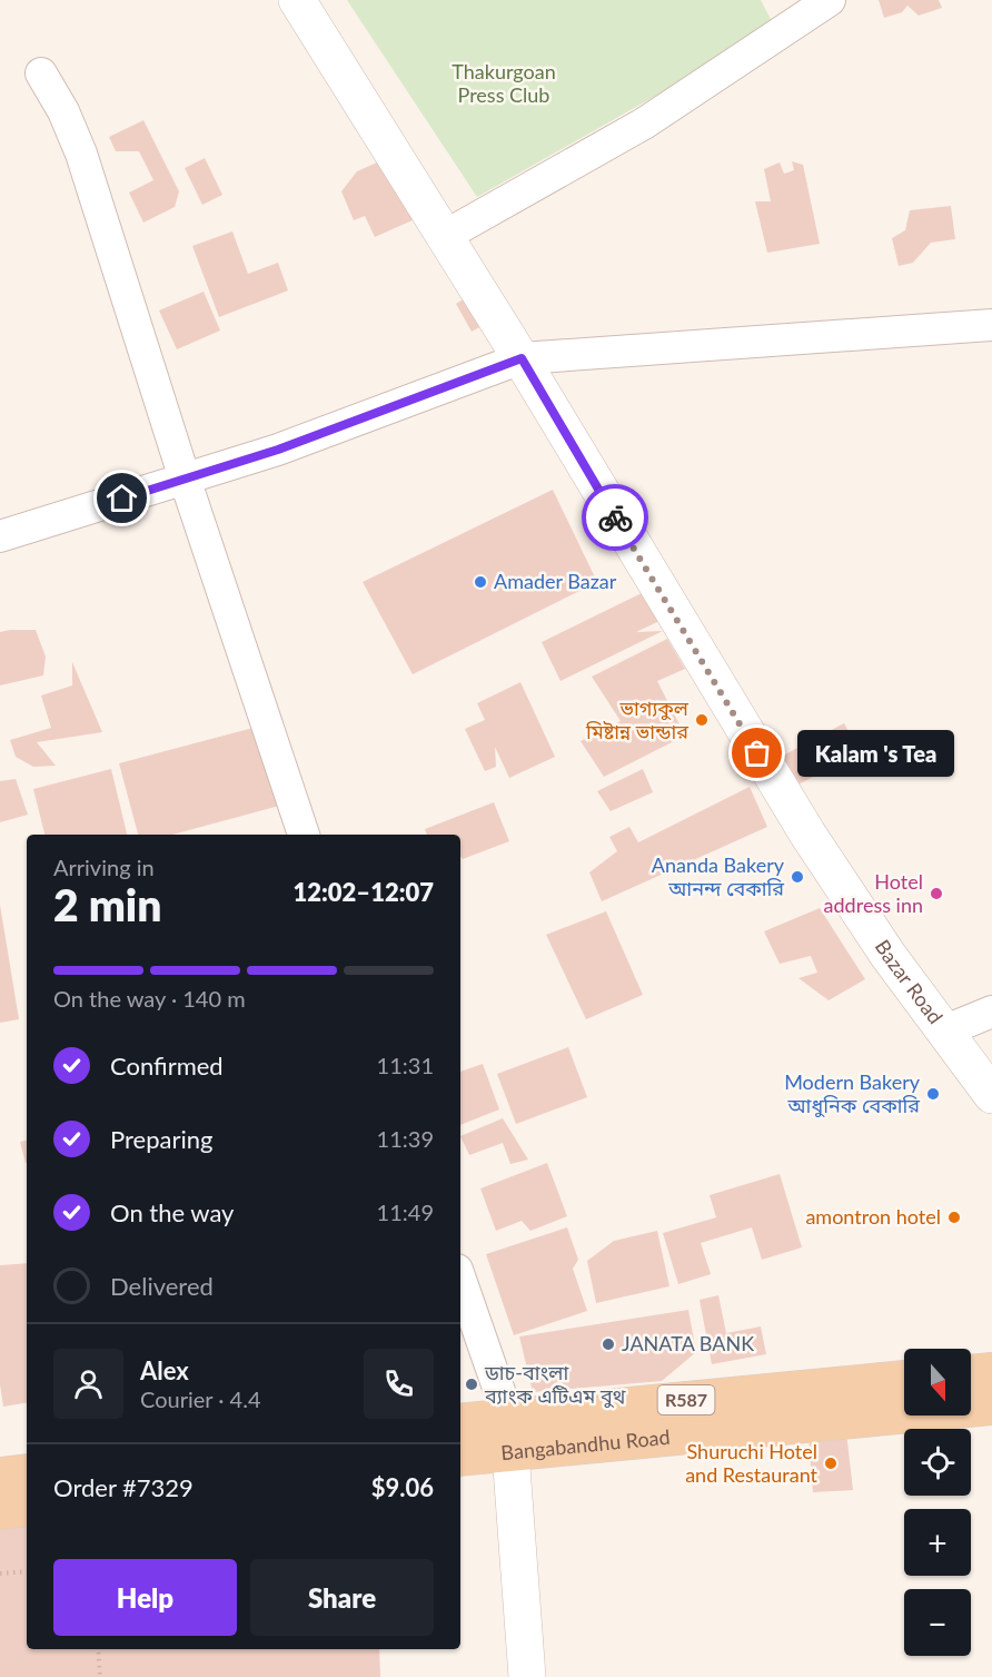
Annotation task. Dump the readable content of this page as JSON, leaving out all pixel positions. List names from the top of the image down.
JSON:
{
  "streets": {
    "main road": ["R587", "Bangabandhu Road"],
    "street": ["Bazar Road"]
  },
  "parks": ["Thakurgoan Press Club"],
  "places": [
    "Amader Bazar",
    "ভাগ্যকুল মিষ্টান্ন ভান্ডার",
    "Kalam 's Tea",
    "Ananda Bakery আনন্দ বেকারি",
    "Hotel address inn",
    "Modern Bakery আধুনিক বেকারি",
    "amontron hotel",
    "JANATA BANK",
    "ডাচ-বাংলা ব্যাংক এটিএম বুথ",
    "Shuruchi Hotel and Restaurant"
  ],
  "north": "bottom",
  "page": {
    "bubble": "Kalam 's Tea",
    "heading": ["2 min", "Arriving in", "12:02–12:07"],
    "panel": [
      "Alex",
      "Courier · 4.4",
      "Order #7329",
      "$9.06"
    ],
    "bar": "On the way · 140 m",
    "list": [
      ["Confirmed", "11:31"],
      ["Preparing", "11:39"],
      ["On the way", "11:49"],
      "Delivered"
    ],
    "map_buttons": ["+", "−"],
    "buttons": ["Help", "Share"]
  }
}
